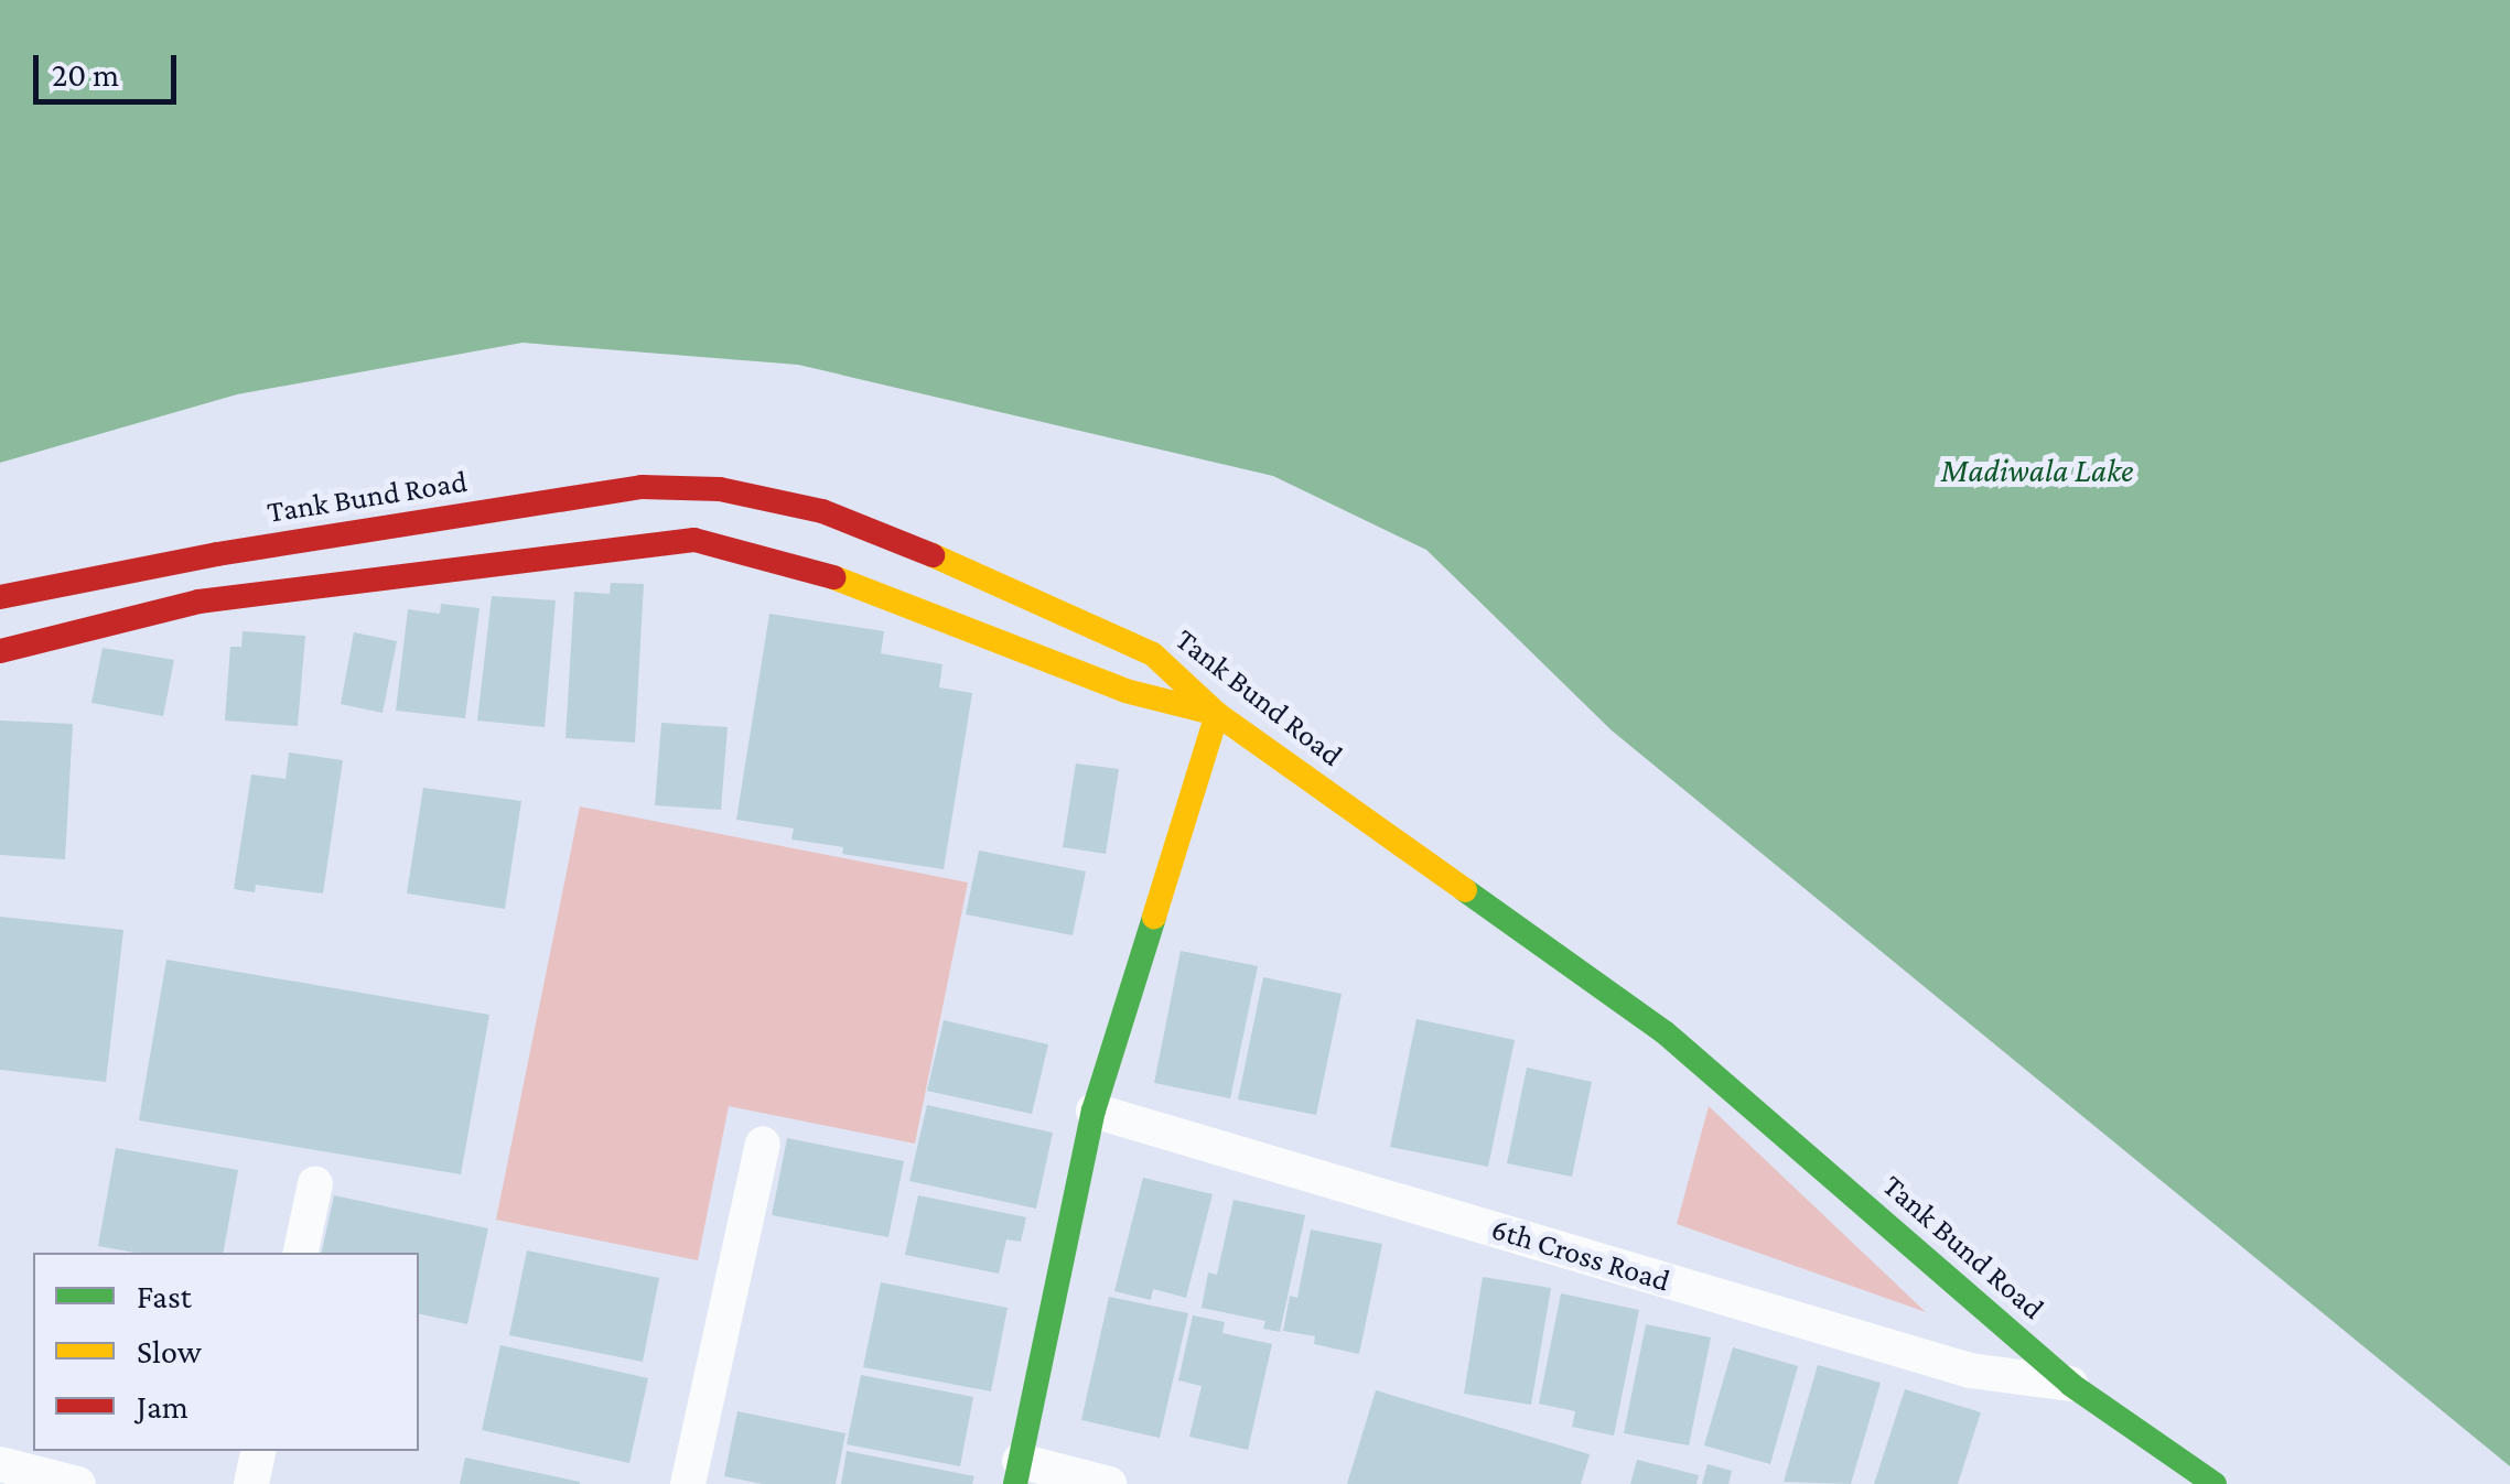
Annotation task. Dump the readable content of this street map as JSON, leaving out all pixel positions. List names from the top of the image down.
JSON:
{
  "streets": {
    "main road": ["Tank Bund Road"],
    "street": ["6th Cross Road"]
  },
  "crossings": [
    ["Tank Bund Road", "6th Cross Road"]
  ],
  "water": ["Madiwala Lake"],
  "legend": ["Fast", "Slow", "Jam"],
  "scale_bar": "20 m"
}
